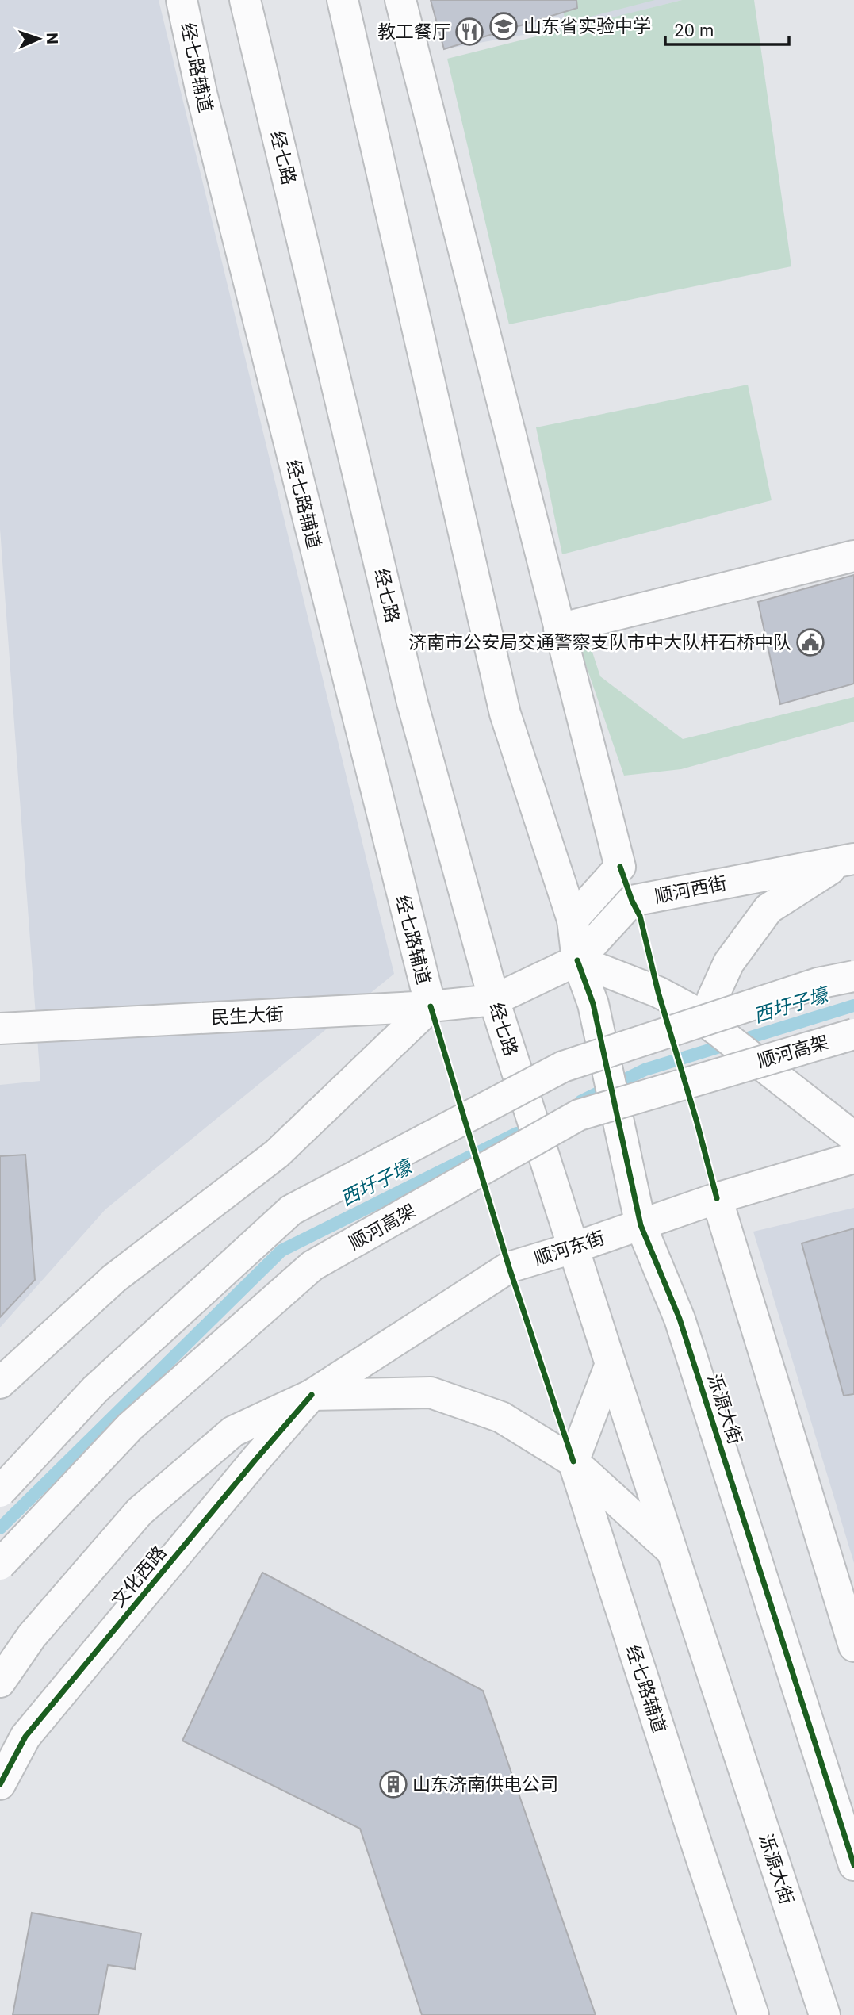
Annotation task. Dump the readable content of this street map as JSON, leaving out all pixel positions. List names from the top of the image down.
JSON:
{
  "streets": {
    "main road": [
      "经七路辅道",
      "经七路",
      "顺河西街",
      "民生大街",
      "顺河高架",
      "顺河东街",
      "泺源大街",
      "文化西路"
    ]
  },
  "crossings": [
    ["经七路辅道", "民生大街"],
    ["经七路", "顺河西街"],
    ["经七路", "民生大街"],
    ["经七路", "顺河东街"],
    ["经七路", "泺源大街"],
    ["顺河西街", "民生大街"],
    ["顺河西街", "泺源大街"],
    ["顺河东街", "泺源大街"],
    ["顺河东街", "文化西路"]
  ],
  "water": ["西圩子壕"],
  "places": {
    "school or university": ["山东省实验中学"],
    "restaurant": ["教工餐厅"],
    "public building": ["济南市公安局交通警察支队市中大队杆石桥中队"],
    "building": ["山东济南供电公司"]
  },
  "scale_bar": "20 m",
  "north": "right"
}
